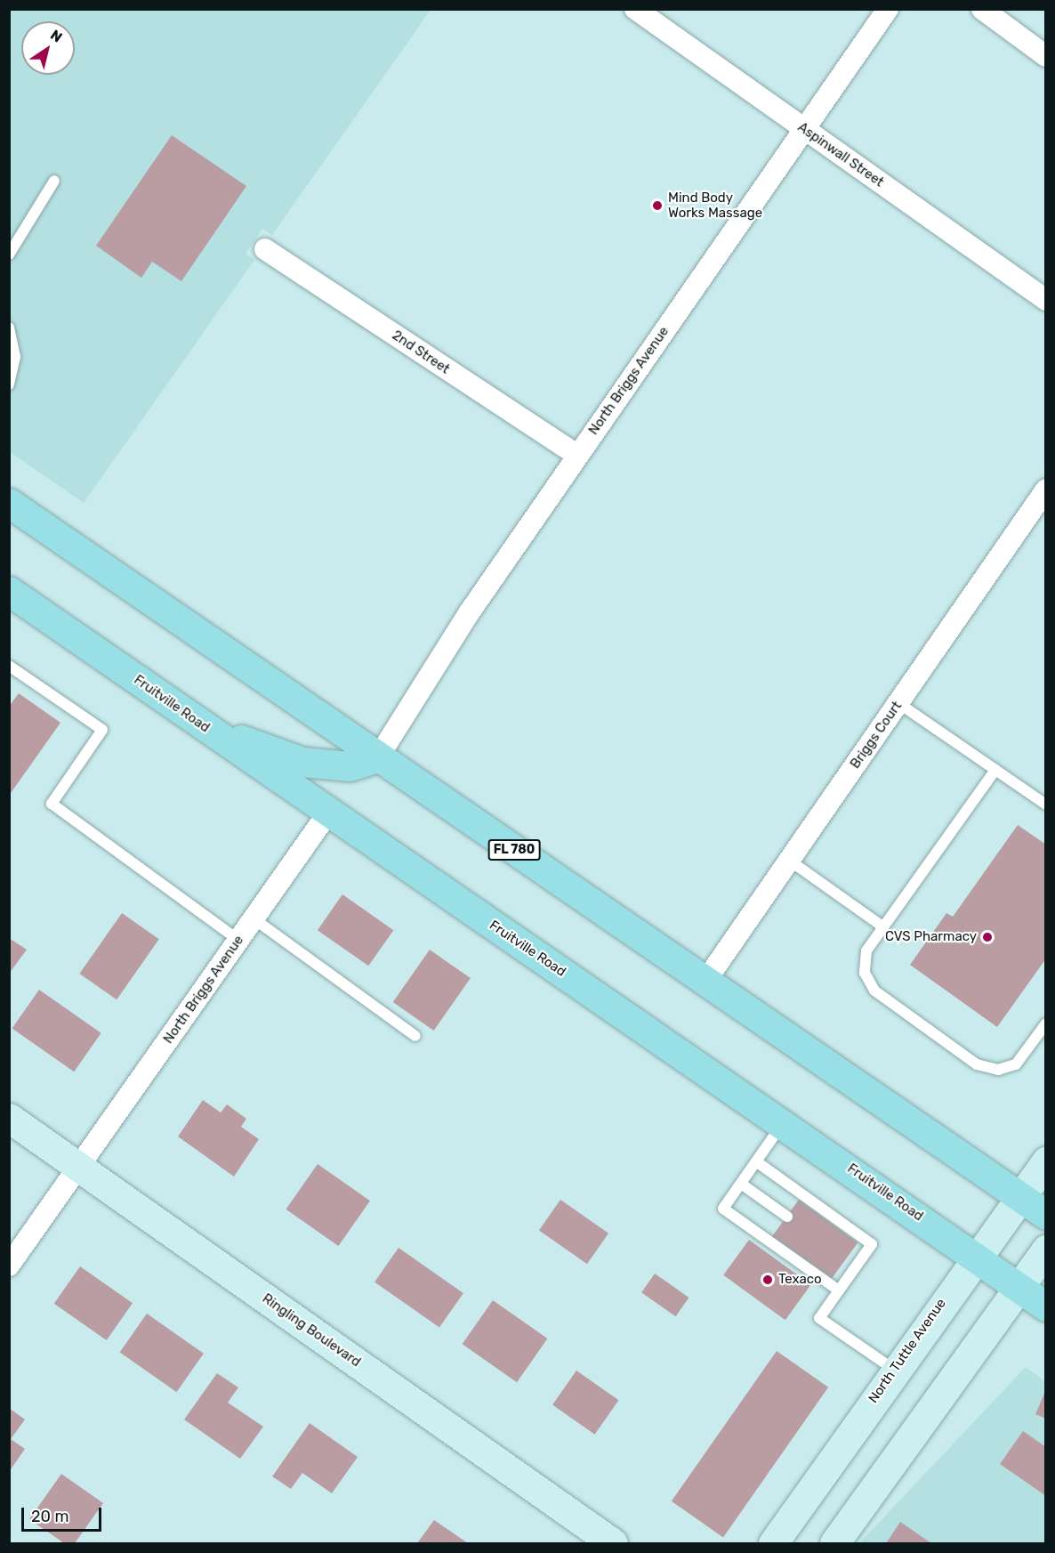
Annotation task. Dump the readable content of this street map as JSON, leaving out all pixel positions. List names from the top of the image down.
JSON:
{
  "streets": {
    "main road": [
      "Fruitville Road",
      "FL 780",
      "Ringling Boulevard",
      "North Tuttle Avenue"
    ],
    "street": [
      "Aspinwall Street",
      "2nd Street",
      "North Briggs Avenue",
      "Briggs Court"
    ]
  },
  "crossings": [
    ["Aspinwall Street", "North Briggs Avenue"],
    ["2nd Street", "North Briggs Avenue"],
    ["North Briggs Avenue", "Fruitville Road"],
    ["North Briggs Avenue", "FL 780"],
    ["North Briggs Avenue", "Ringling Boulevard"],
    ["Fruitville Road", "North Tuttle Avenue"],
    ["Briggs Court", "FL 780"],
    ["FL 780", "North Tuttle Avenue"]
  ],
  "places": ["Mind Body Works Massage", "CVS Pharmacy", "Texaco"],
  "scale_bar": "20 m",
  "north": "top right"
}
